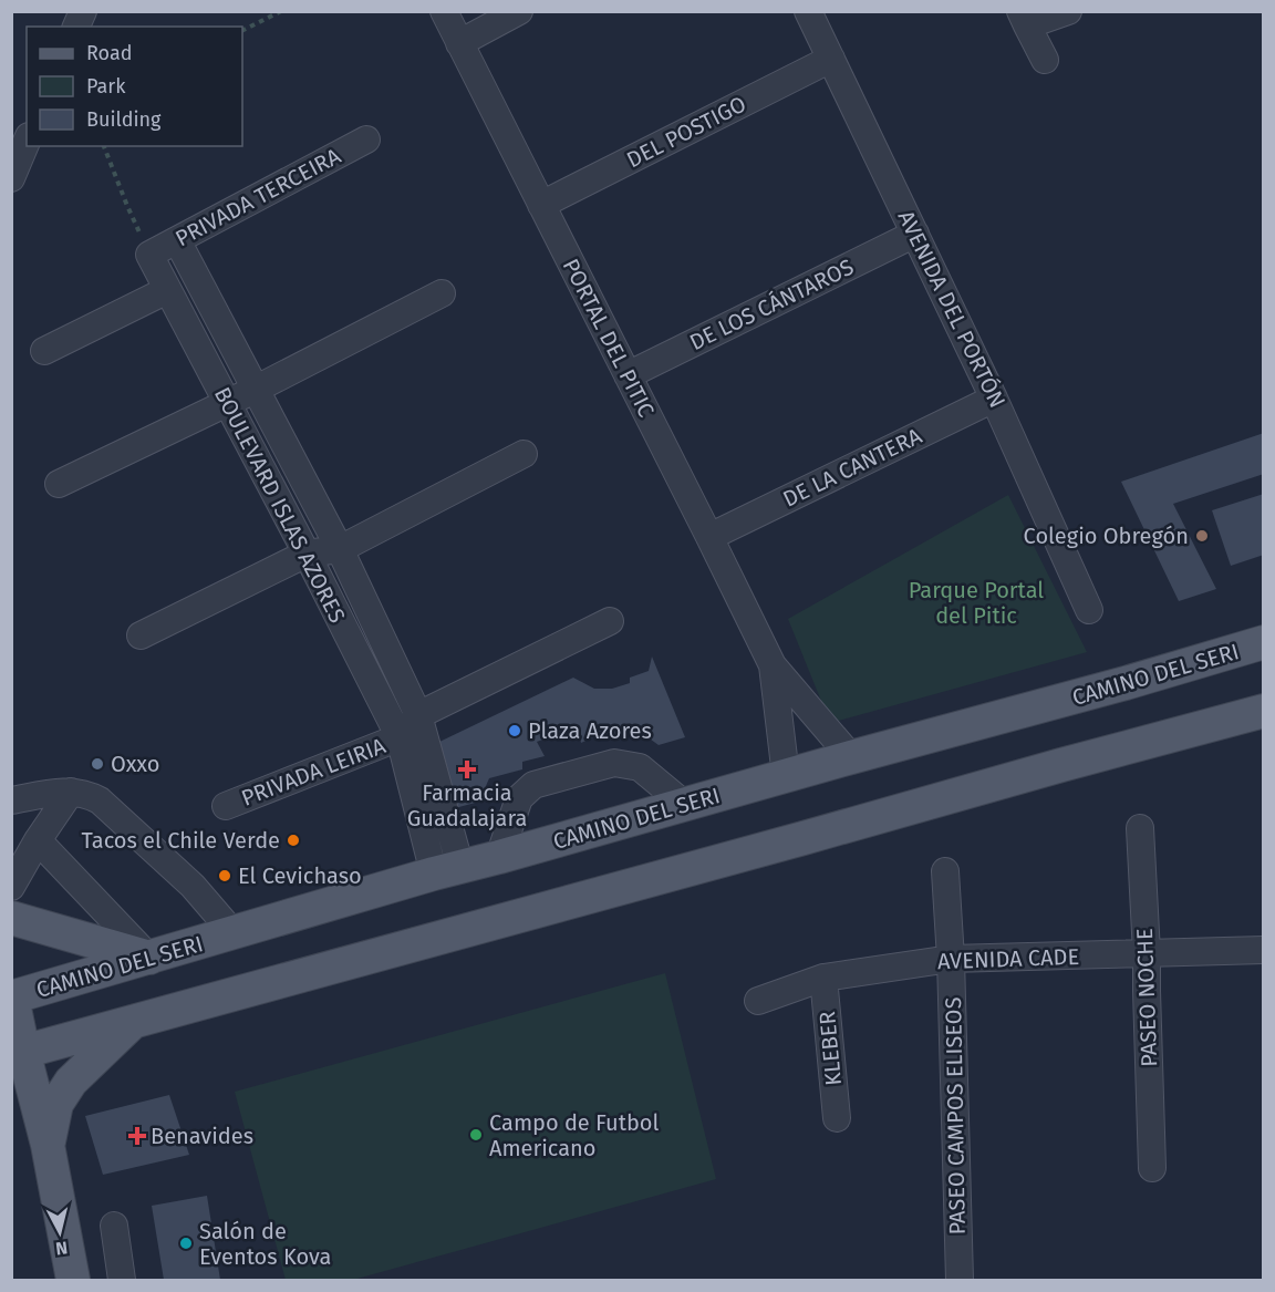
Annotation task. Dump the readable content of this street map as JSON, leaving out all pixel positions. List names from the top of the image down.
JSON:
{
  "streets": {
    "main road": ["CAMINO DEL SERI"],
    "street": [
      "DEL POSTIGO",
      "PRIVADA TERCEIRA",
      "DE LOS CÁNTAROS",
      "AVENIDA DEL PORTÓN",
      "PORTAL DEL PITIC",
      "DE LA CANTERA",
      "BOULEVARD ISLAS AZORES",
      "PRIVADA LEIRIA",
      "AVENIDA CADE",
      "PASEO NOCHE",
      "KLEBER",
      "PASEO CAMPOS ELISEOS"
    ]
  },
  "crossings": [
    ["DEL POSTIGO", "AVENIDA DEL PORTÓN"],
    ["DEL POSTIGO", "PORTAL DEL PITIC"],
    ["PRIVADA TERCEIRA", "BOULEVARD ISLAS AZORES"],
    ["DE LOS CÁNTAROS", "AVENIDA DEL PORTÓN"],
    ["DE LOS CÁNTAROS", "PORTAL DEL PITIC"],
    ["AVENIDA DEL PORTÓN", "DE LA CANTERA"],
    ["PORTAL DEL PITIC", "DE LA CANTERA"],
    ["PORTAL DEL PITIC", "CAMINO DEL SERI"],
    ["BOULEVARD ISLAS AZORES", "CAMINO DEL SERI"],
    ["BOULEVARD ISLAS AZORES", "PRIVADA LEIRIA"],
    ["AVENIDA CADE", "PASEO NOCHE"],
    ["AVENIDA CADE", "KLEBER"],
    ["AVENIDA CADE", "PASEO CAMPOS ELISEOS"]
  ],
  "parks": ["Parque Portal del Pitic"],
  "places": {
    "other": [
      "Colegio Obregón",
      "Plaza Azores",
      "Oxxo",
      "Tacos el Chile Verde",
      "El Cevichaso",
      "Campo de Futbol Americano",
      "Salón de Eventos Kova"
    ],
    "health": ["Farmacia Guadalajara", "Benavides"]
  },
  "legend": ["Road", "Park", "Building"],
  "north": "bottom"
}
